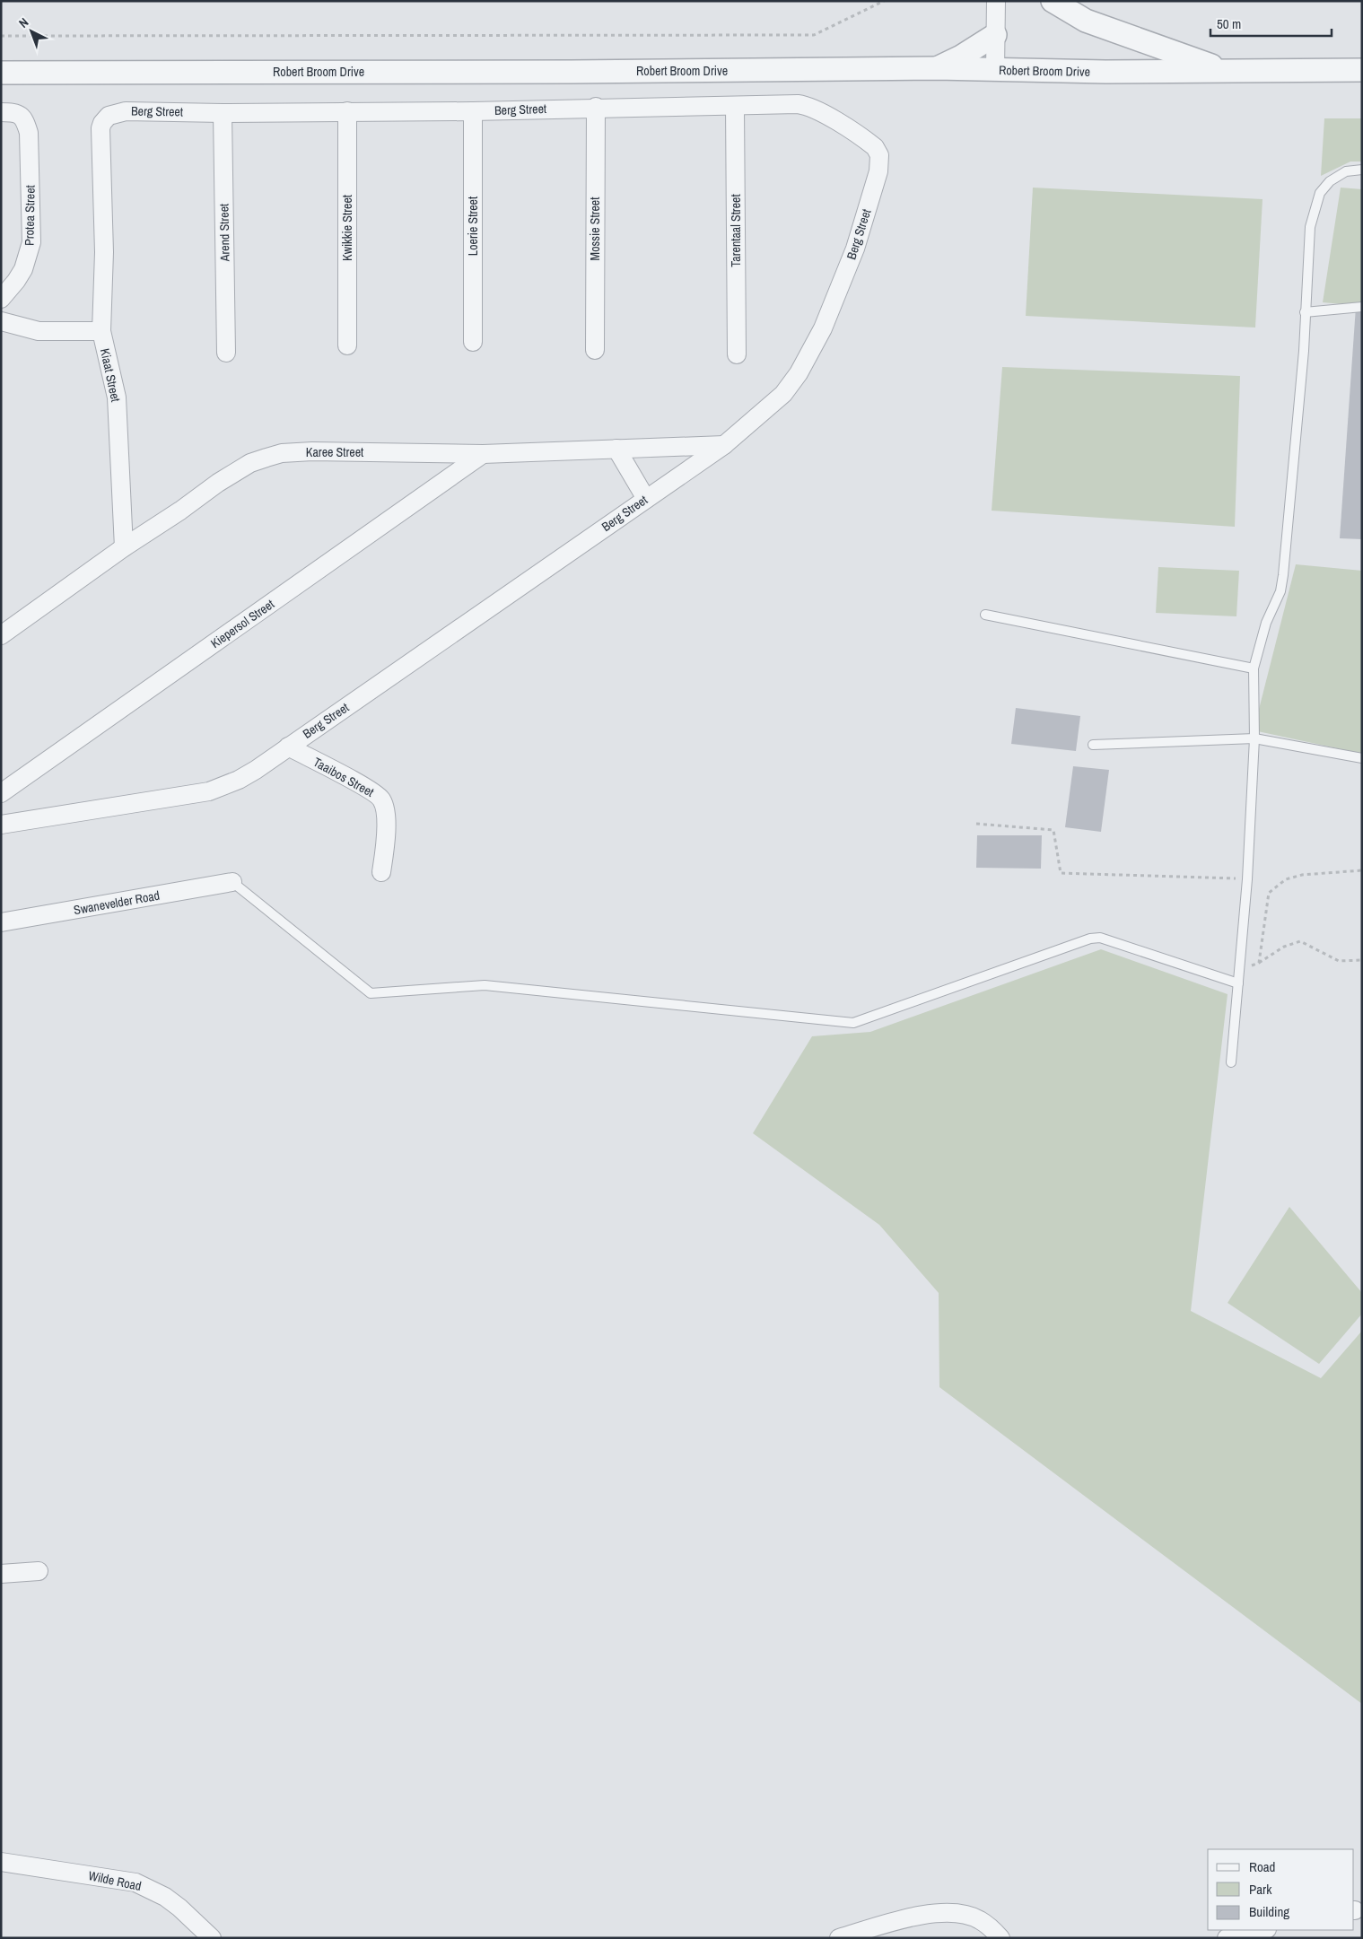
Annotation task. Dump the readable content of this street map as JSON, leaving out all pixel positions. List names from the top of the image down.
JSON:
{
  "streets": {
    "street": [
      "Robert Broom Drive",
      "Berg Street",
      "Protea Street",
      "Loerie Street",
      "Kwikkie Street",
      "Mossie Street",
      "Tarentaal Street",
      "Arend Street",
      "Kiaat Street",
      "Karee Street",
      "Kiepersol Street",
      "Taaibos Street",
      "Swanevelder Road",
      "Wilde Road"
    ]
  },
  "crossings": [
    ["Berg Street", "Loerie Street"],
    ["Berg Street", "Kwikkie Street"],
    ["Berg Street", "Mossie Street"],
    ["Berg Street", "Tarentaal Street"],
    ["Berg Street", "Arend Street"],
    ["Berg Street", "Kiaat Street"],
    ["Berg Street", "Karee Street"],
    ["Berg Street", "Taaibos Street"],
    ["Kiaat Street", "Karee Street"],
    ["Karee Street", "Kiepersol Street"]
  ],
  "legend": ["Road", "Park", "Building"],
  "scale_bar": "50 m",
  "north": "top left"
}
